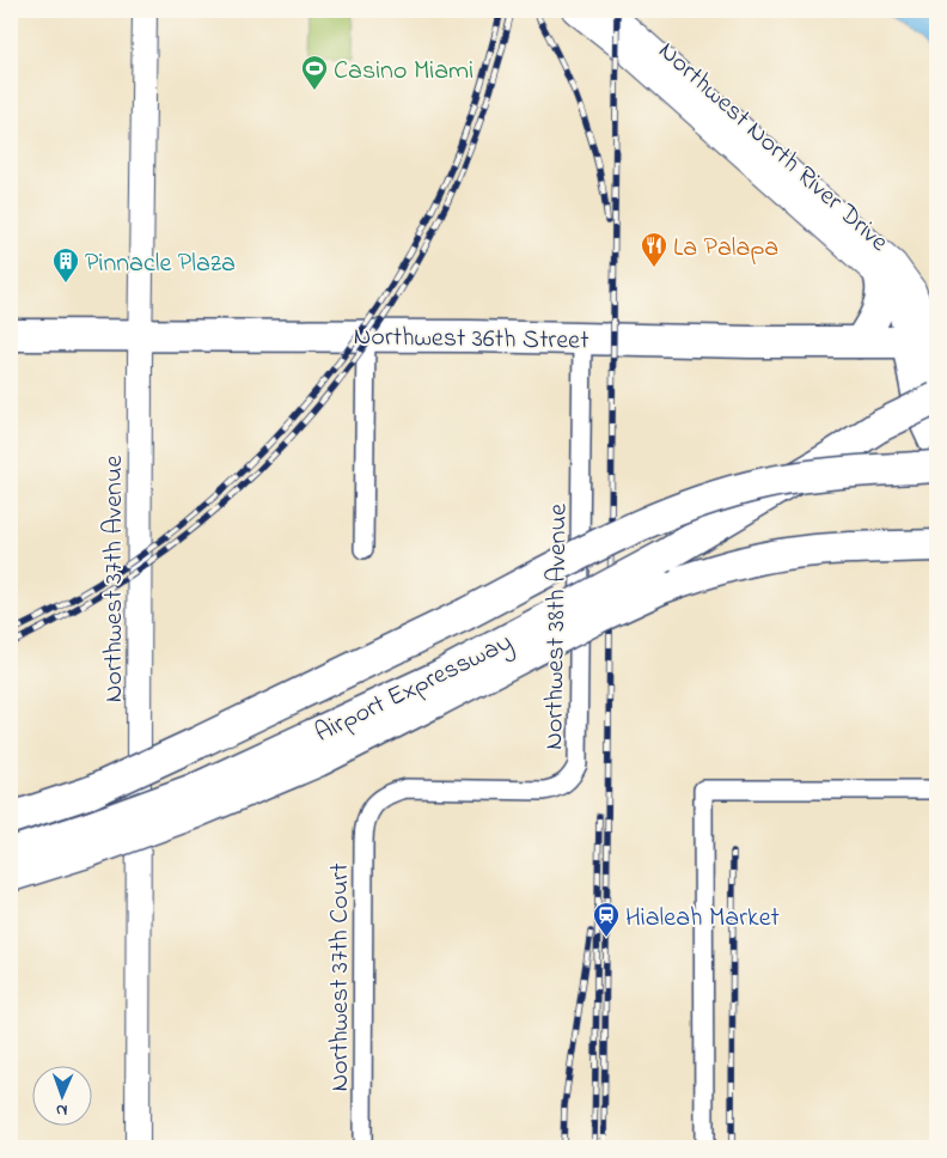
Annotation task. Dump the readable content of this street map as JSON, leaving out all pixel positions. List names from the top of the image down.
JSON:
{
  "streets": {
    "highway": ["Northwest 36th Street", "Airport Expressway"],
    "street": [
      "Northwest North River Drive",
      "Northwest 37th Avenue",
      "Northwest 38th Avenue",
      "Northwest 37th Court"
    ]
  },
  "crossings": [
    ["Northwest North River Drive", "Northwest 36th Street"],
    ["Northwest 36th Street", "Northwest 37th Avenue"],
    ["Northwest 36th Street", "Northwest 38th Avenue"],
    ["Northwest 38th Avenue", "Northwest 37th Court"]
  ],
  "places": {
    "sports": ["Casino Miami"],
    "restaurant": ["La Palapa"],
    "building": ["Pinnacle Plaza"],
    "station": ["Hialeah Market"]
  },
  "north": "bottom"
}
